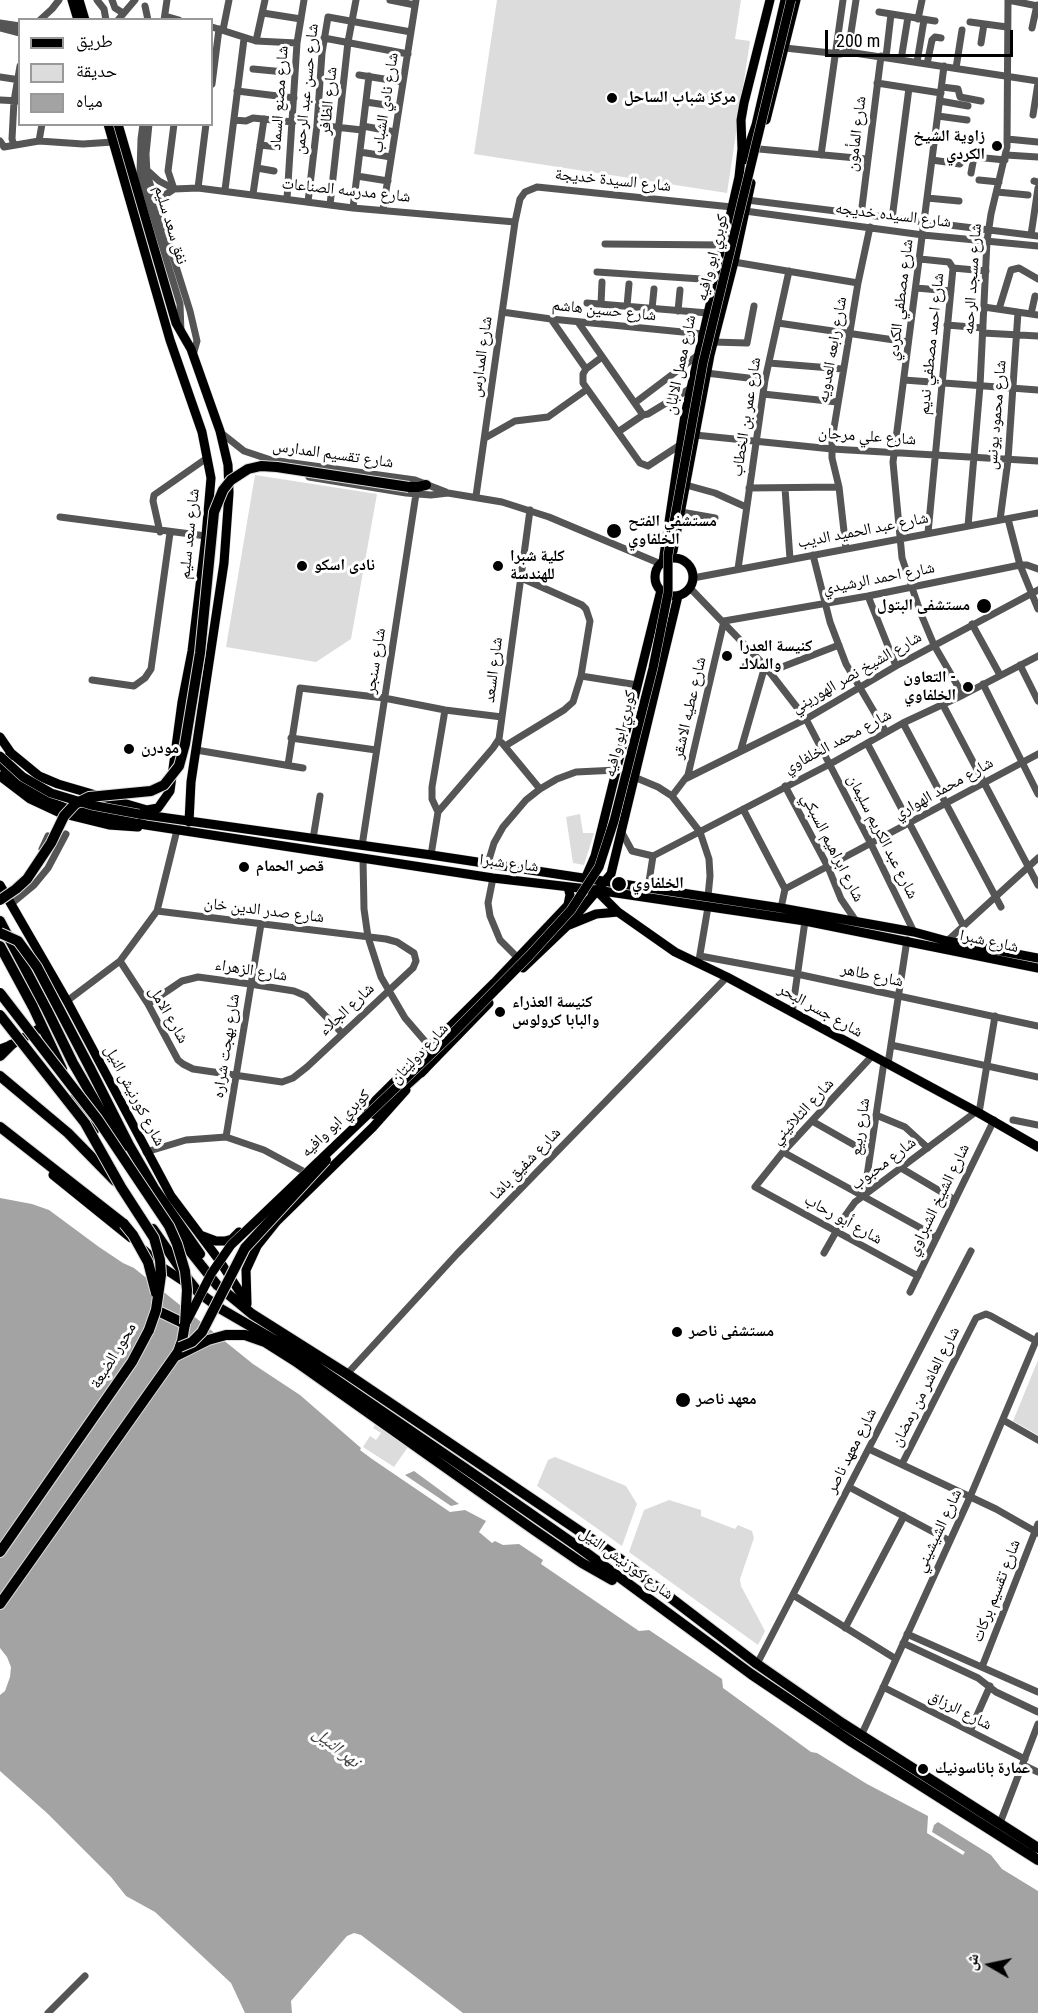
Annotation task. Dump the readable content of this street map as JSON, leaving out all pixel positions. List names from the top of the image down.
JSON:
{
  "streets": {
    "highway": ["شارع كورنيش النيل", "محور الضبعة"],
    "main road": [
      "كوبري ابو وافيه",
      "شارع معمل الالبان",
      "شارع سعد سليم",
      "شارع شبرا",
      "شارع جسر البحر",
      "شارع دوليتان"
    ],
    "street": [
      "شارع حسن عبد الرحمن",
      "شارع مصنع السماد",
      "شارع الظافر",
      "شارع نادي الشباب",
      "شارع المأمون",
      "شارع السيدة خديجة",
      "شارع مدرسه الصناعات",
      "شارع السيده خديجه",
      "نفق سعد سليم",
      "شارع مسجد الرحمه",
      "شارع مصطفي الكردي",
      "شارع حسين هاشم",
      "شارع احمد مصطفي نديم",
      "شارع رابعه العدويه",
      "شارع المدارس",
      "شارع محمود يونس",
      "شارع عمر بن الخطاب",
      "شارع علي مرجان",
      "شارع تقسيم المدارس",
      "شارع عبد الحميد الديب",
      "شارع احمد الرشيدي",
      "شارع سنجر",
      "شارع السعد",
      "شارع الشيخ نصر الهوريني",
      "شارع عطيه الاشقر",
      "شارع محمد الخلفاوي",
      "شارع محمد الهواري",
      "شارع عبد الكريم سليمان",
      "شارع ابراهيم السبكي",
      "شارع صدر الدين خان",
      "شارع الزهراء",
      "شارع طاهر",
      "شارع الجلاء",
      "شارع الامل",
      "شارع بهجت شراره",
      "شارع الثلاثيني",
      "شارع ربيع",
      "شارع شفيق باشا",
      "شارع محبوب",
      "شارع الشيخ الشبراوي",
      "شارع أبو رحاب",
      "شارع العاشر من رمضان",
      "شارع معهد ناصر",
      "شارع الشيشيني",
      "شارع تقسيم بركات",
      "شارع الرزاق"
    ]
  },
  "crossings": [
    ["شارع حسن عبد الرحمن", "شارع الظافر"],
    ["شارع حسن عبد الرحمن", "شارع مدرسه الصناعات"],
    ["شارع مصنع السماد", "شارع مدرسه الصناعات"],
    ["شارع الظافر", "شارع مدرسه الصناعات"],
    ["شارع نادي الشباب", "شارع مدرسه الصناعات"],
    ["شارع المأمون", "شارع السيده خديجه"],
    ["شارع المأمون", "شارع رابعه العدويه"],
    ["شارع السيدة خديجة", "شارع مدرسه الصناعات"],
    ["شارع السيدة خديجة", "شارع المدارس"],
    ["شارع السيدة خديجة", "شارع معمل الالبان"],
    ["شارع مدرسه الصناعات", "شارع المدارس"],
    ["شارع السيده خديجه", "شارع مسجد الرحمه"],
    ["شارع السيده خديجه", "شارع مصطفي الكردي"],
    ["شارع السيده خديجه", "شارع رابعه العدويه"],
    ["شارع السيده خديجه", "شارع معمل الالبان"],
    ["كوبري ابو وافيه", "شارع معمل الالبان"],
    ["شارع مسجد الرحمه", "شارع علي مرجان"],
    ["شارع مسجد الرحمه", "شارع عبد الحميد الديب"],
    ["شارع مصطفي الكردي", "شارع احمد مصطفي نديم"],
    ["شارع مصطفي الكردي", "شارع علي مرجان"],
    ["شارع مصطفي الكردي", "شارع عبد الحميد الديب"],
    ["شارع مصطفي الكردي", "شارع احمد الرشيدي"],
    ["شارع مصطفي الكردي", "شارع الشيخ نصر الهوريني"],
    ["شارع مصطفي الكردي", "شارع محمد الخلفاوي"],
    ["شارع حسين هاشم", "شارع المدارس"],
    ["شارع حسين هاشم", "شارع معمل الالبان"],
    ["شارع احمد مصطفي نديم", "شارع علي مرجان"],
    ["شارع احمد مصطفي نديم", "شارع عبد الحميد الديب"],
    ["شارع رابعه العدويه", "شارع علي مرجان"],
    ["شارع رابعه العدويه", "شارع عبد الحميد الديب"],
    ["شارع المدارس", "شارع تقسيم المدارس"],
    ["شارع معمل الالبان", "شارع علي مرجان"],
    ["شارع معمل الالبان", "شارع تقسيم المدارس"],
    ["شارع معمل الالبان", "شارع عبد الحميد الديب"],
    ["شارع معمل الالبان", "شارع عبد الكريم سليمان"],
    ["شارع محمود يونس", "شارع علي مرجان"],
    ["شارع محمود يونس", "شارع عبد الحميد الديب"],
    ["شارع عمر بن الخطاب", "شارع علي مرجان"],
    ["شارع عمر بن الخطاب", "شارع عبد الحميد الديب"],
    ["شارع تقسيم المدارس", "شارع عبد الحميد الديب"],
    ["شارع تقسيم المدارس", "شارع سنجر"],
    ["شارع تقسيم المدارس", "شارع السعد"],
    ["شارع تقسيم المدارس", "شارع عبد الكريم سليمان"],
    ["شارع عبد الحميد الديب", "شارع عبد الكريم سليمان"],
    ["شارع احمد الرشيدي", "شارع عطيه الاشقر"],
    ["شارع احمد الرشيدي", "شارع عبد الكريم سليمان"],
    ["شارع سنجر", "شارع شبرا"],
    ["شارع الشيخ نصر الهوريني", "شارع عطيه الاشقر"],
    ["شارع الشيخ نصر الهوريني", "شارع عبد الكريم سليمان"],
    ["شارع عطيه الاشقر", "شارع عبد الكريم سليمان"],
    ["شارع محمد الخلفاوي", "شارع عبد الكريم سليمان"],
    ["شارع محمد الخلفاوي", "شارع ابراهيم السبكي"],
    ["شارع محمد الهواري", "شارع عبد الكريم سليمان"],
    ["شارع محمد الهواري", "شارع ابراهيم السبكي"],
    ["شارع عبد الكريم سليمان", "شارع شبرا"],
    ["شارع ابراهيم السبكي", "شارع شبرا"],
    ["شارع شبرا", "شارع جسر البحر"],
    ["شارع شبرا", "شارع دوليتان"],
    ["شارع شبرا", "شارع ربيع"],
    ["شارع صدر الدين خان", "شارع الجلاء"],
    ["شارع صدر الدين خان", "شارع بهجت شراره"],
    ["شارع الزهراء", "شارع الجلاء"],
    ["شارع الزهراء", "شارع الامل"],
    ["شارع الزهراء", "شارع بهجت شراره"],
    ["شارع طاهر", "شارع جسر البحر"],
    ["شارع طاهر", "شارع ربيع"],
    ["شارع الجلاء", "شارع الامل"],
    ["شارع الجلاء", "شارع بهجت شراره"],
    ["شارع جسر البحر", "شارع دوليتان"],
    ["شارع جسر البحر", "شارع الثلاثيني"],
    ["شارع جسر البحر", "شارع ربيع"],
    ["شارع جسر البحر", "شارع شفيق باشا"],
    ["شارع جسر البحر", "شارع محبوب"],
    ["شارع جسر البحر", "شارع الشيخ الشبراوي"],
    ["شارع الامل", "شارع بهجت شراره"],
    ["شارع دوليتان", "شارع كورنيش النيل"],
    ["شارع كورنيش النيل", "شارع شفيق باشا"],
    ["شارع كورنيش النيل", "شارع معهد ناصر"],
    ["شارع كورنيش النيل", "شارع الشيشيني"],
    ["شارع الثلاثيني", "شارع أبو رحاب"],
    ["شارع ربيع", "شارع محبوب"],
    ["شارع محبوب", "شارع أبو رحاب"],
    ["شارع الشيخ الشبراوي", "شارع أبو رحاب"],
    ["شارع العاشر من رمضان", "شارع الشيشيني"],
    ["شارع الشيشيني", "شارع الرزاق"]
  ],
  "water": ["نهر النيل"],
  "places": [
    "مركز شباب الساحل",
    "زاوية الشيخ الكردي",
    "مستشفي الفتح الخلفاوي",
    "نادى اسكو",
    "كلية شبرا للهندسة",
    "مستشفى البتول",
    "كنيسة العدرا والملاك",
    "التعاون - الخلفاوي",
    "مودرن",
    "قصر الحمام",
    "الخلفاوي",
    "كنيسة العذراء والبابا كرولوس",
    "مستشفى ناصر",
    "معهد ناصر",
    "عمارة باناسونيك"
  ],
  "legend": ["طريق", "حديقة", "مياه"],
  "scale_bar": "200 m",
  "north": "left"
}
